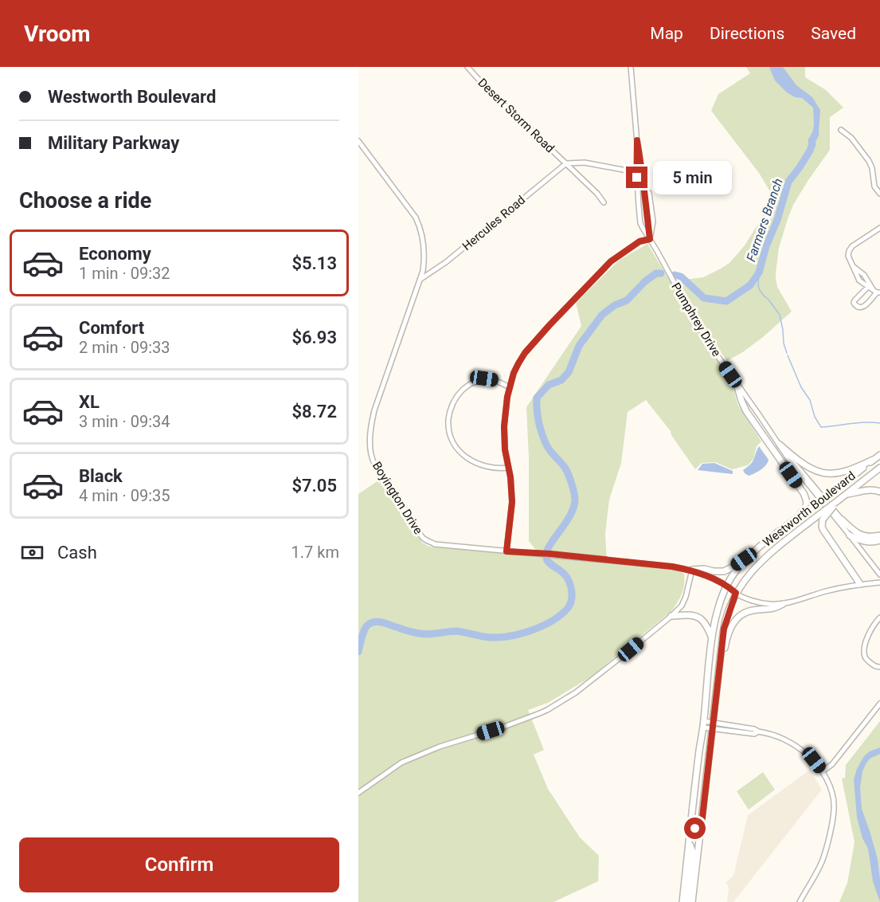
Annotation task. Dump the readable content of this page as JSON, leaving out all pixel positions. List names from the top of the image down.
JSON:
{
  "streets": {
    "main road": ["Westworth Boulevard"],
    "street": [
      "Desert Storm Road",
      "Hercules Road",
      "Pumphrey Drive",
      "Boyington Drive"
    ]
  },
  "crossings": [
    ["Desert Storm Road", "Hercules Road"],
    ["Hercules Road", "Boyington Drive"],
    ["Boyington Drive", "Westworth Boulevard"]
  ],
  "water": ["Farmers Branch"],
  "page": {
    "header": "Vroom",
    "nav": ["Map", "Directions", "Saved"],
    "banner": ["Westworth Boulevard", "Military Parkway"],
    "bubble": "5 min",
    "heading": "Choose a ride",
    "list": [
      {
        "name": "Economy",
        "note": "1 min · 09:32",
        "value": "$5.13"
      },
      {
        "name": "Comfort",
        "note": "2 min · 09:33",
        "value": "$6.93"
      },
      {
        "name": "XL",
        "note": "3 min · 09:34",
        "value": "$8.72"
      },
      {
        "name": "Black",
        "note": "4 min · 09:35",
        "value": "$7.05"
      }
    ],
    "pay": ["Cash", "1.7 km"],
    "buttons": "Confirm"
  }
}
